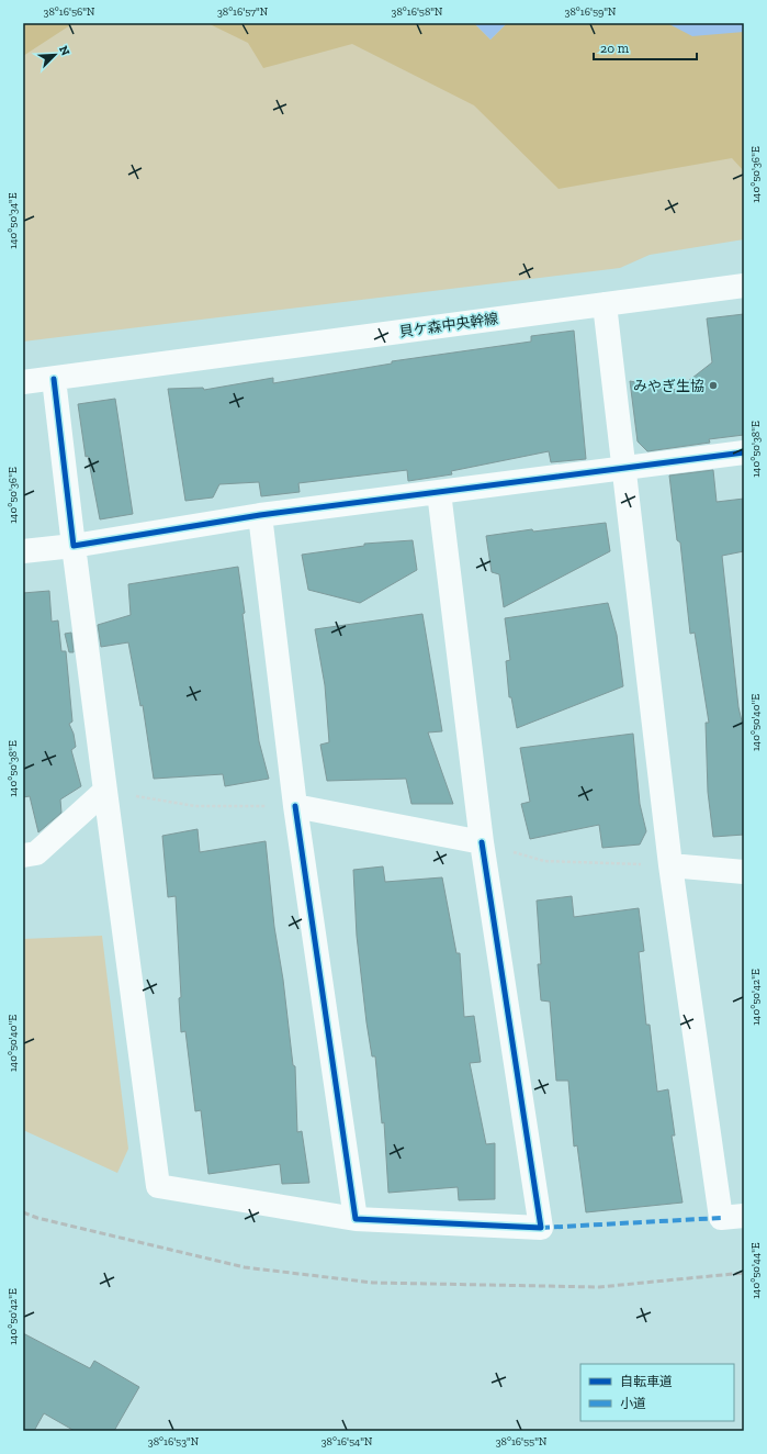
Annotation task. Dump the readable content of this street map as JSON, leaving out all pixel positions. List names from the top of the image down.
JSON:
{
  "streets": {
    "street": ["貝ケ森中央幹線"]
  },
  "places": ["みやぎ生協"],
  "legend": ["自転車道", "小道"],
  "scale_bar": "20 m",
  "north": "top right",
  "coordinates": [
    "38°16'56\"N",
    "38°16'57\"N",
    "38°16'58\"N",
    "38°16'59\"N",
    "140°50'36\"E",
    "140°50'34\"E",
    "140°50'38\"E",
    "140°50'40\"E",
    "140°50'42\"E",
    "140°50'44\"E",
    "38°16'53\"N",
    "38°16'54\"N",
    "38°16'55\"N"
  ]
}
